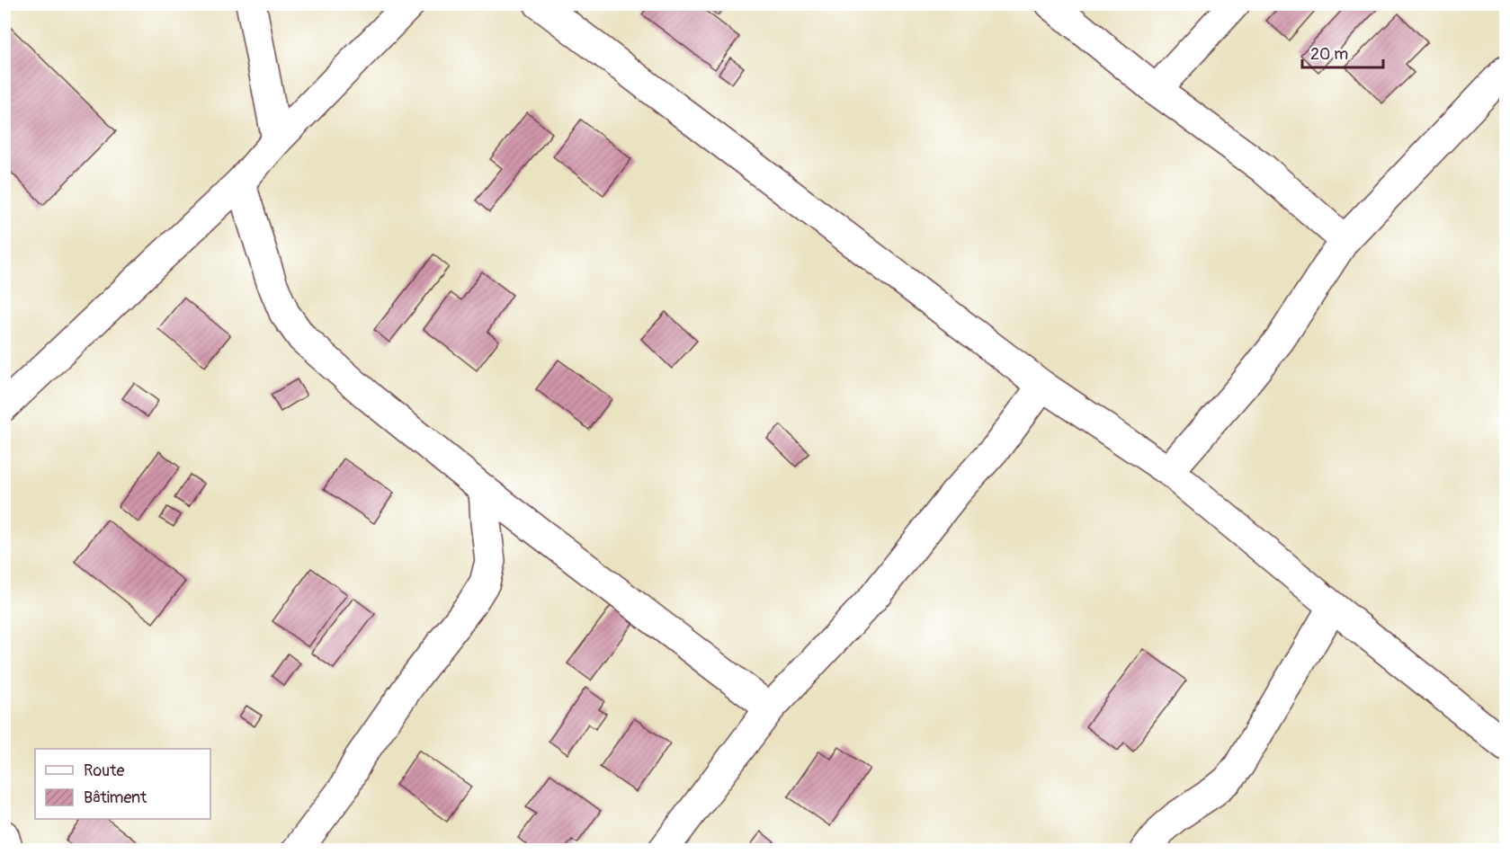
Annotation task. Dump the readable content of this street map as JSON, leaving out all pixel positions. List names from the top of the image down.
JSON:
{
  "legend": ["Route", "Bâtiment"],
  "scale_bar": "20 m"
}
